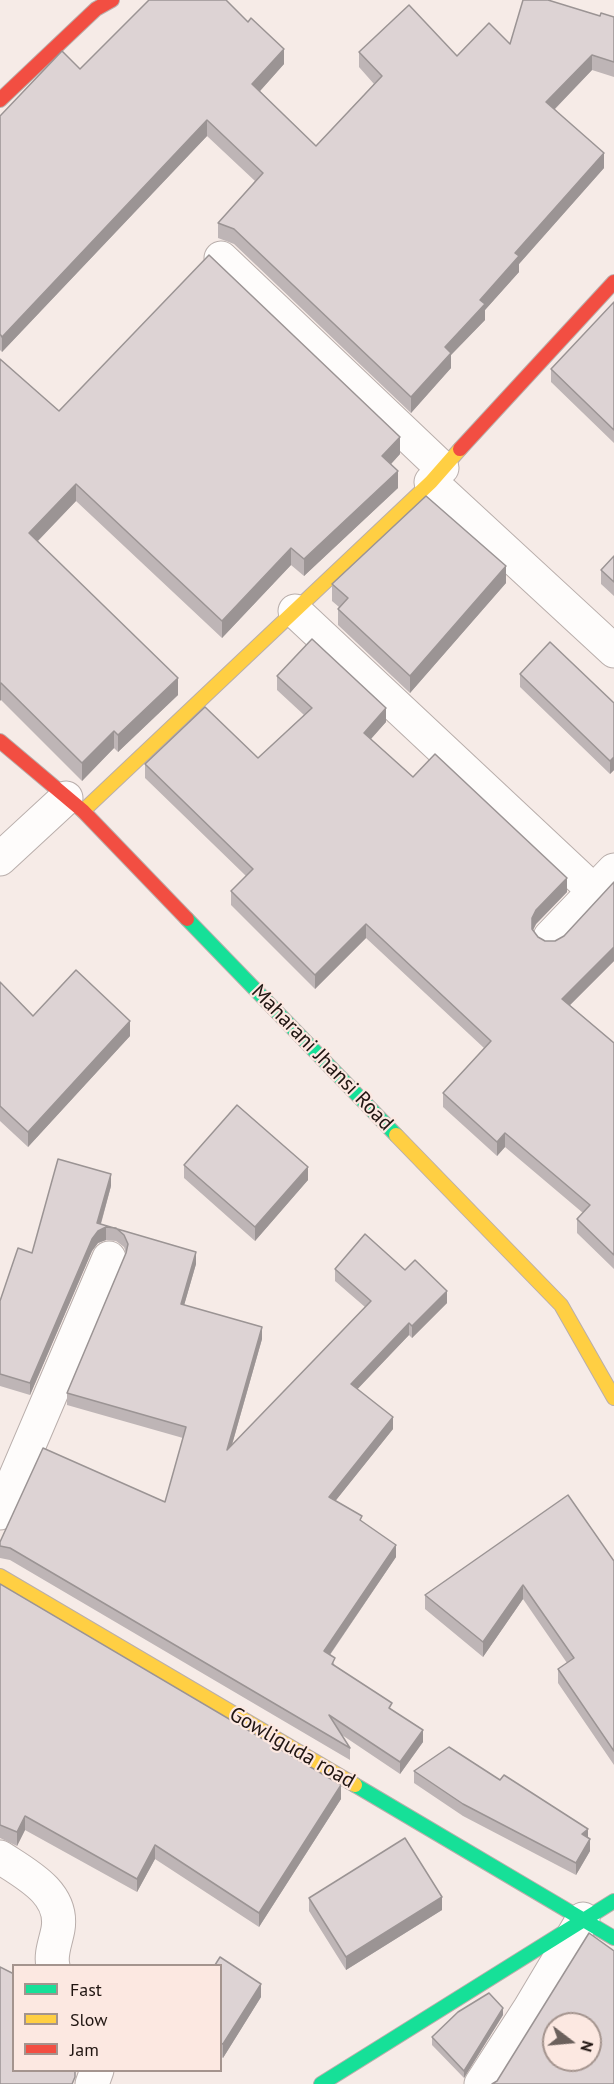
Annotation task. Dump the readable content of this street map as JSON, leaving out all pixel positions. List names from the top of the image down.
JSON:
{
  "streets": {
    "main road": ["Maharani Jhansi Road", "Gowliguda road"]
  },
  "legend": ["Fast", "Slow", "Jam"],
  "north": "right"
}
